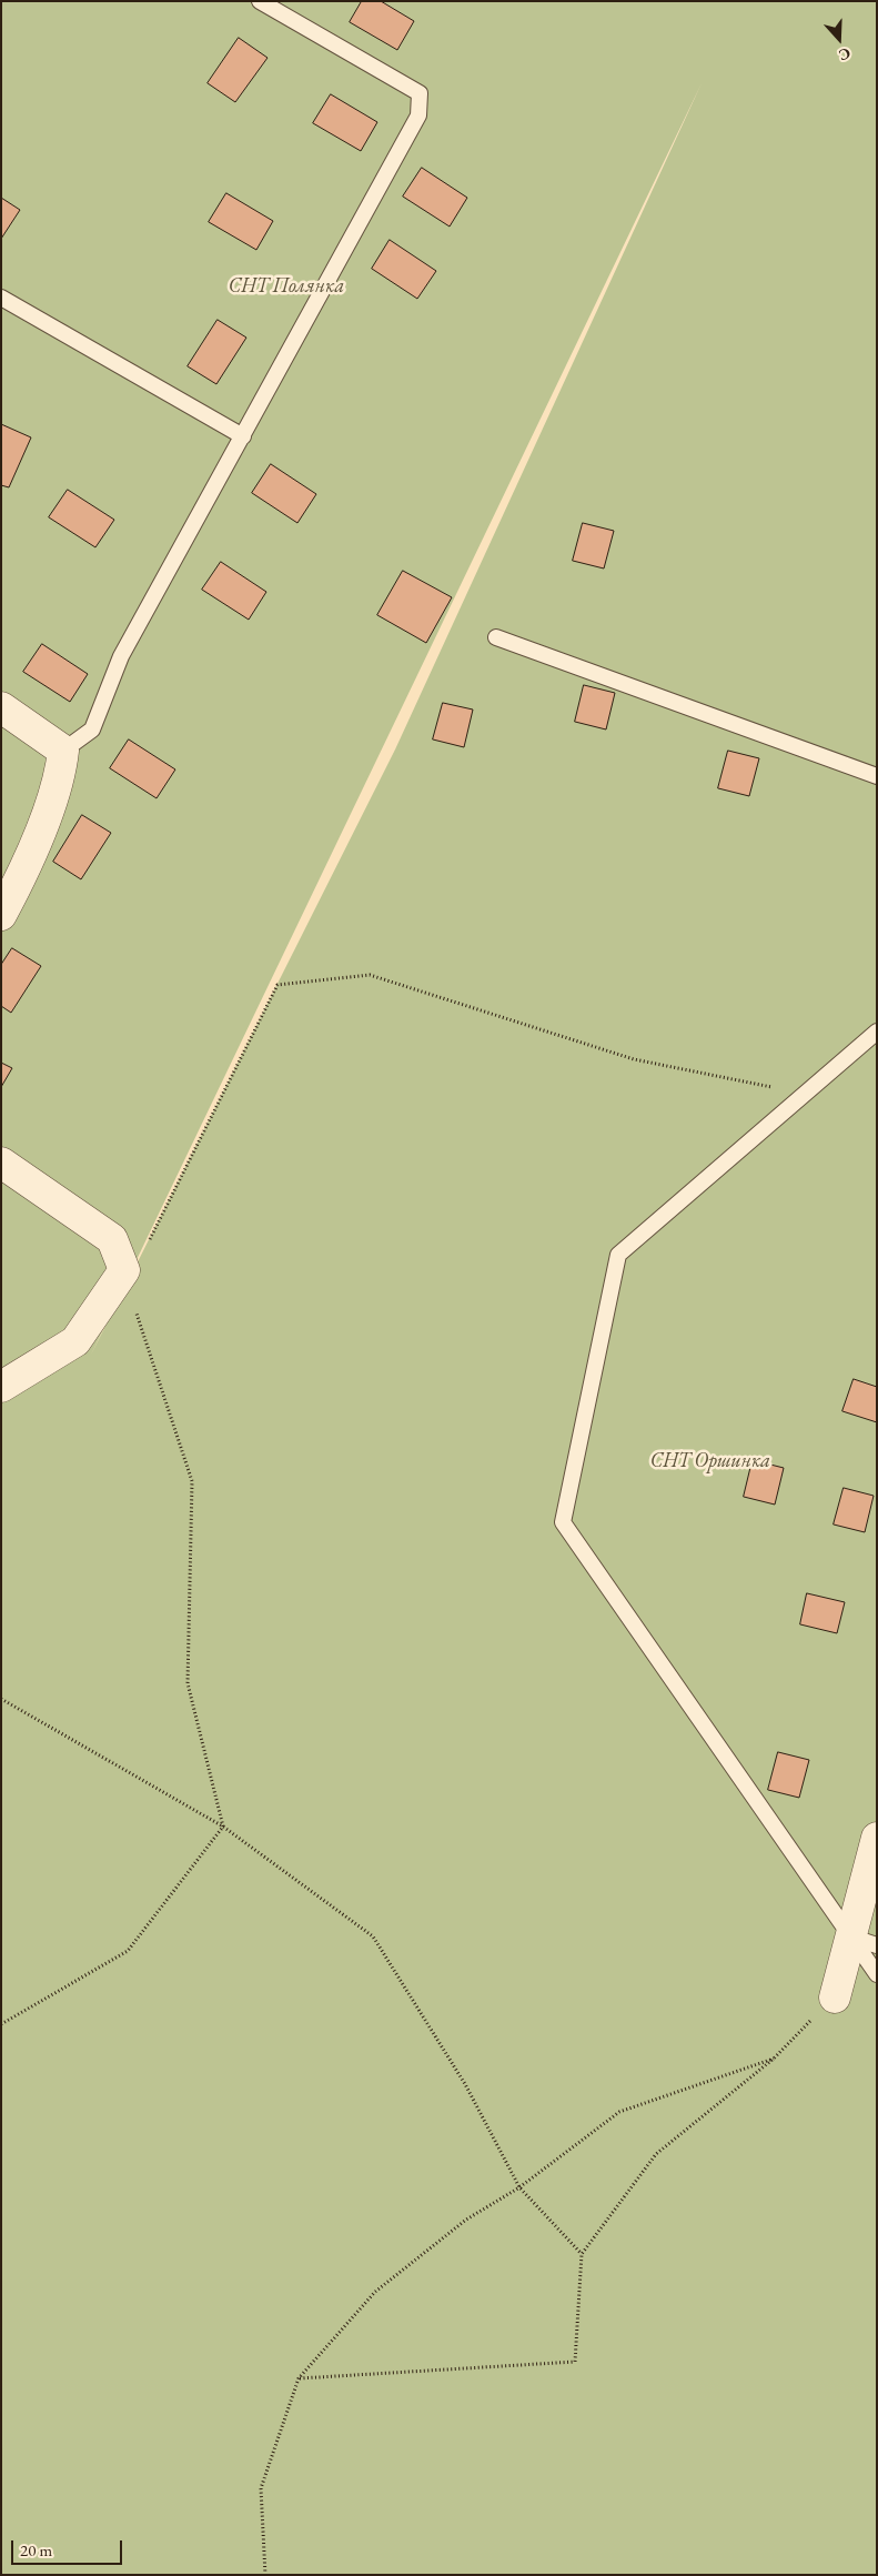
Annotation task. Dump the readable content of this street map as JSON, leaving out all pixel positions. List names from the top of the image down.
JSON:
{
  "parks": ["СНТ Полянка", "СНТ Оршинка"],
  "scale_bar": "20 m",
  "north": "bottom"
}
